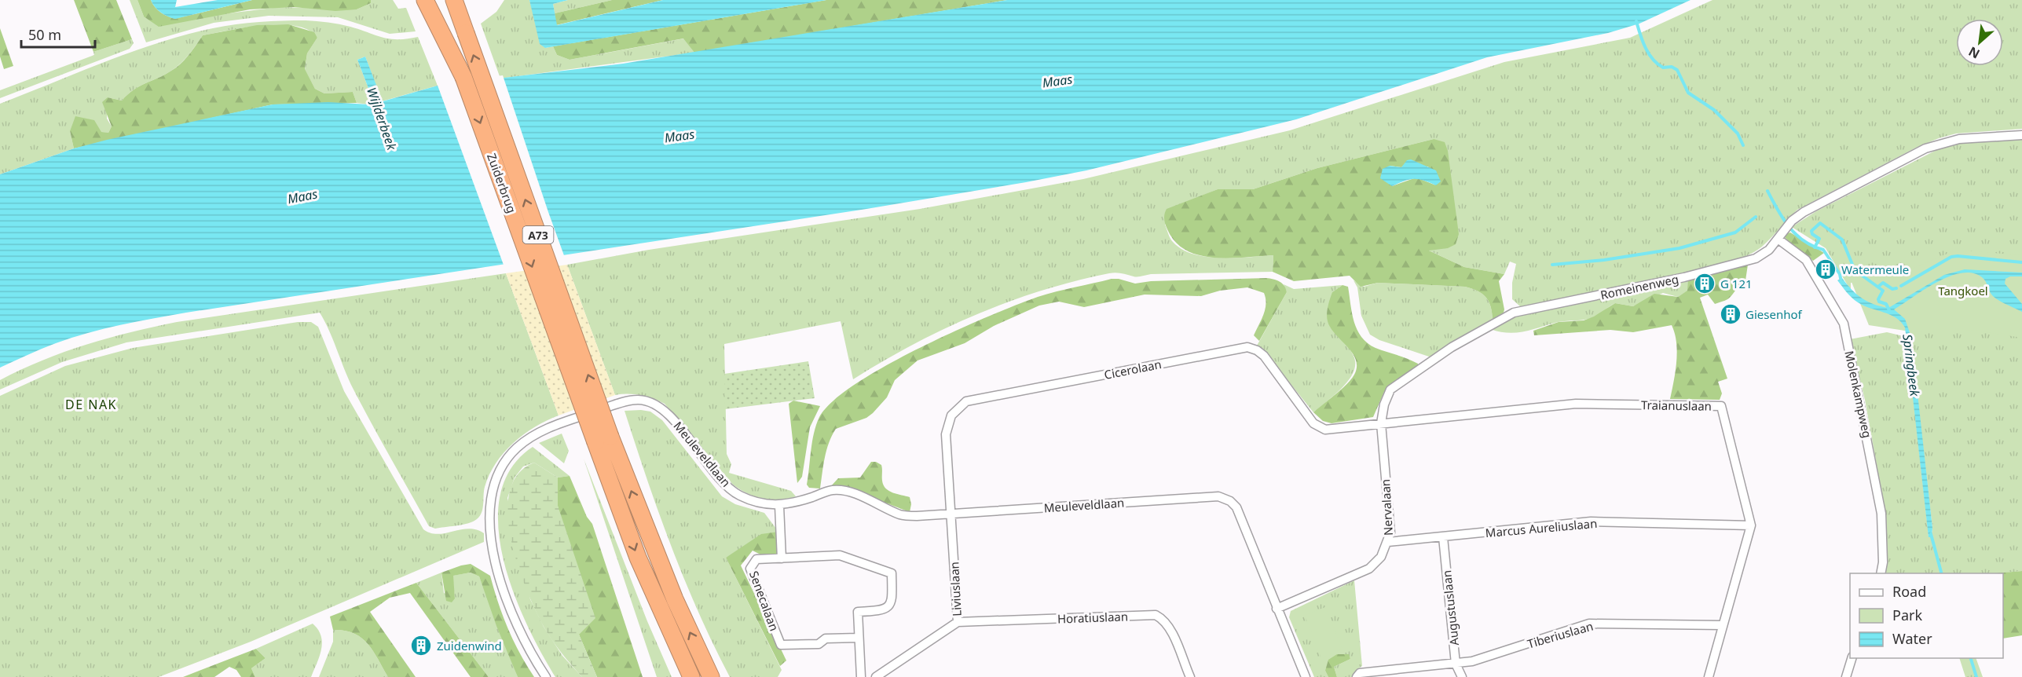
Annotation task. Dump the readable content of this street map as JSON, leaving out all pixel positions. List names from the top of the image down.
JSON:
{
  "streets": {
    "highway": ["Zuiderbrug", "A73"],
    "street": [
      "Romeinenweg",
      "Cicerolaan",
      "Molenkampweg",
      "Traianuslaan",
      "Meuleveldlaan",
      "Nervalaan",
      "Marcus Aureliuslaan",
      "Liviuslaan",
      "Senecalaan",
      "Augustuslaan",
      "Horatiuslaan",
      "Tiberiuslaan"
    ]
  },
  "crossings": [
    ["Zuiderbrug", "A73"],
    ["Romeinenweg", "Cicerolaan"],
    ["Romeinenweg", "Molenkampweg"],
    ["Romeinenweg", "Traianuslaan"],
    ["Romeinenweg", "Nervalaan"],
    ["Cicerolaan", "Traianuslaan"],
    ["Cicerolaan", "Meuleveldlaan"],
    ["Cicerolaan", "Nervalaan"],
    ["Cicerolaan", "Liviuslaan"],
    ["Traianuslaan", "Nervalaan"],
    ["Traianuslaan", "Marcus Aureliuslaan"],
    ["Traianuslaan", "Tiberiuslaan"],
    ["Meuleveldlaan", "Nervalaan"],
    ["Meuleveldlaan", "Liviuslaan"],
    ["Nervalaan", "Marcus Aureliuslaan"],
    ["Marcus Aureliuslaan", "Augustuslaan"],
    ["Liviuslaan", "Horatiuslaan"],
    ["Augustuslaan", "Tiberiuslaan"]
  ],
  "districts": ["DE NAK"],
  "water": ["Maas", "Wijlderbeek", "Springbeek"],
  "parks": ["Tangkoel"],
  "places": {
    "building": [
      "Watermeule",
      "G 121",
      "Giesenhof",
      "Zuidenwind"
    ]
  },
  "legend": ["Road", "Park", "Water"],
  "scale_bar": "50 m",
  "north": "bottom left"
}
